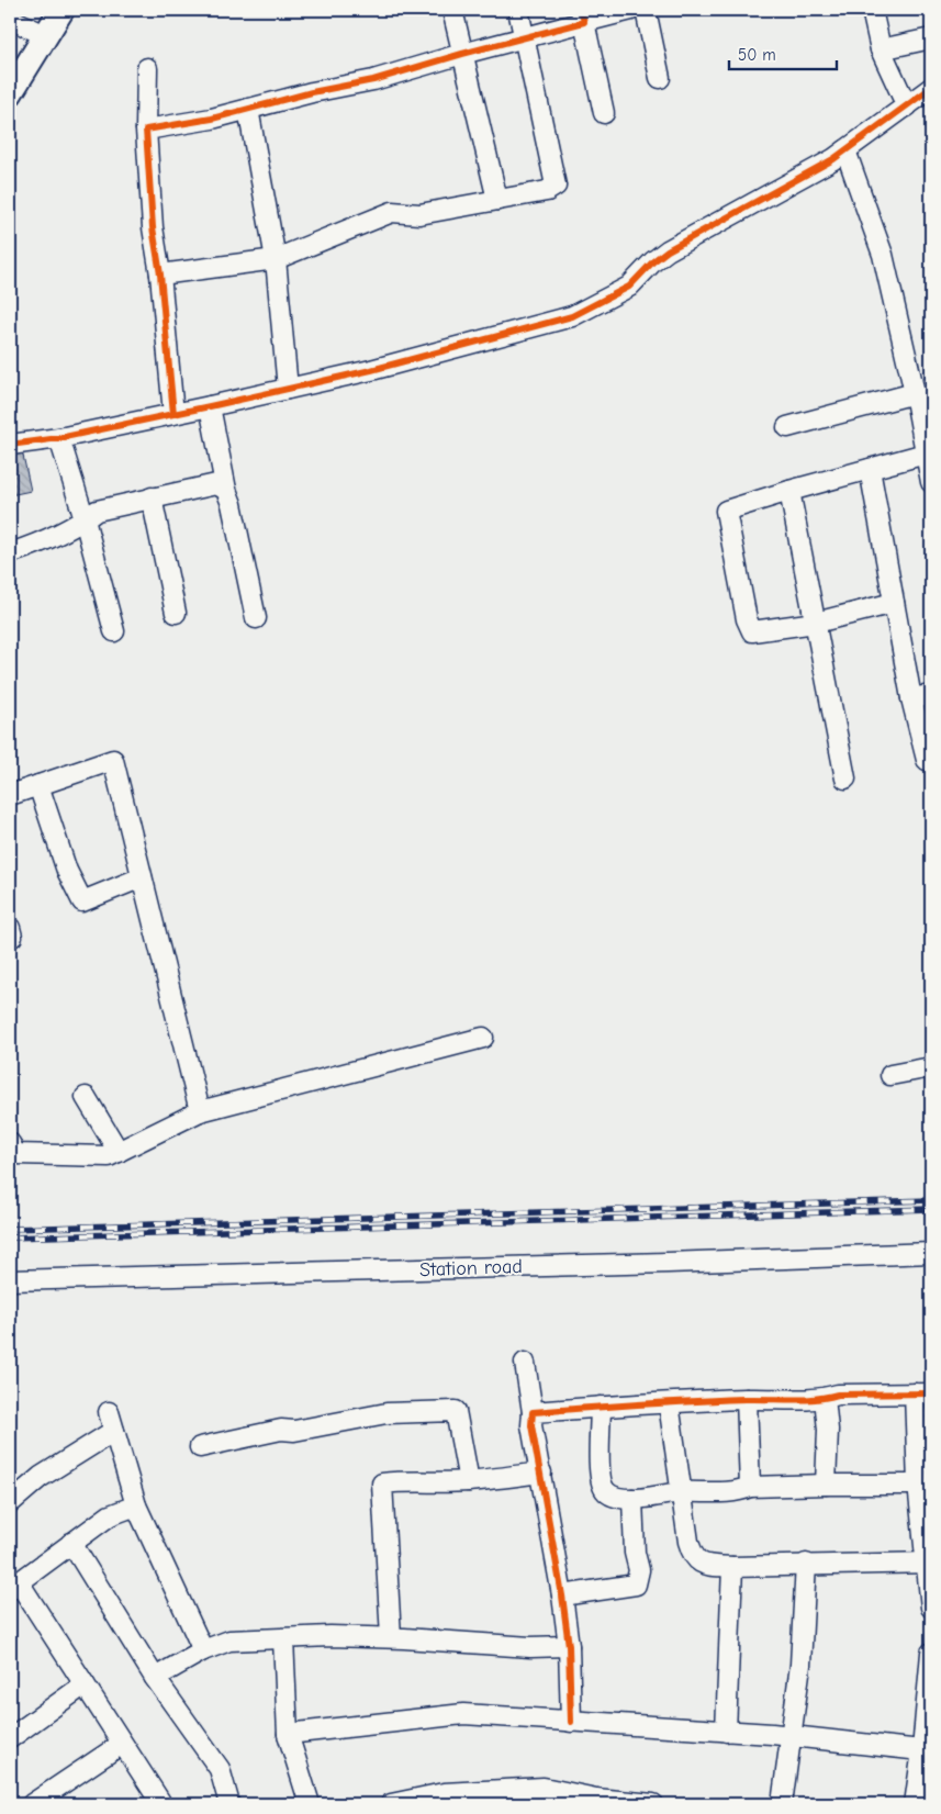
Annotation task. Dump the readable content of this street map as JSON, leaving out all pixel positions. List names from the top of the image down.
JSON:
{
  "streets": {
    "street": ["Station road"]
  },
  "scale_bar": "50 m"
}
